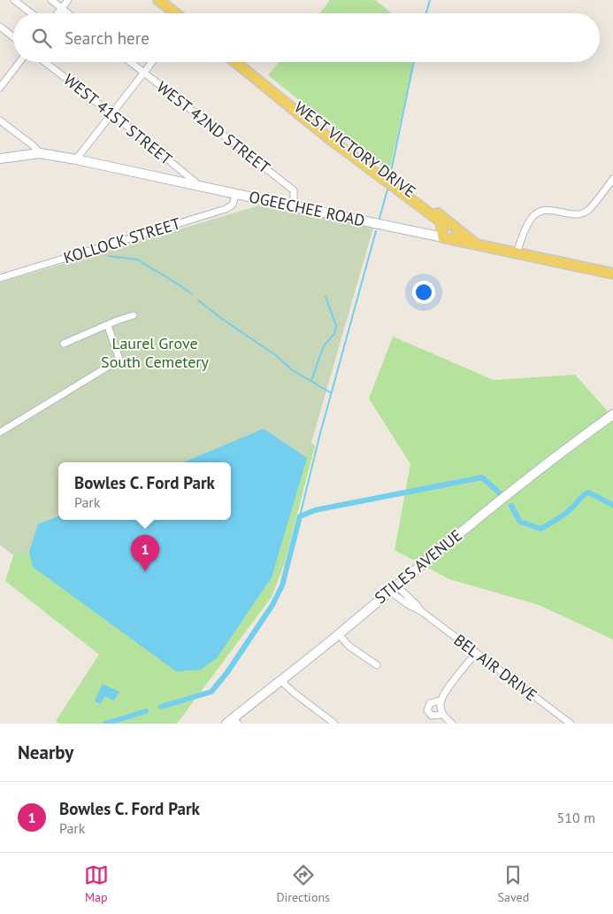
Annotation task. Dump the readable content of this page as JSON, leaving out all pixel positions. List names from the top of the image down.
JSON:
{
  "streets": {
    "main road": ["WEST VICTORY DRIVE", "OGEECHEE ROAD"],
    "street": [
      "WEST 41ST STREET",
      "WEST 42ND STREET",
      "KOLLOCK STREET",
      "STILES AVENUE",
      "BEL AIR DRIVE"
    ]
  },
  "crossings": [
    ["WEST 41ST STREET", "OGEECHEE ROAD"],
    ["WEST 42ND STREET", "OGEECHEE ROAD"],
    ["WEST VICTORY DRIVE", "OGEECHEE ROAD"],
    ["OGEECHEE ROAD", "KOLLOCK STREET"],
    ["STILES AVENUE", "BEL AIR DRIVE"]
  ],
  "parks": ["Laurel Grove South Cemetery"],
  "page": {
    "search": "Search here",
    "popup": ["Bowles C. Ford Park", "Park"],
    "pins": "1",
    "heading": "Nearby",
    "list": [
      {
        "mark": "1",
        "name": "Bowles C. Ford Park",
        "note": "Park",
        "value": "510 m"
      }
    ],
    "nav": ["Map", "Directions", "Saved"]
  }
}
